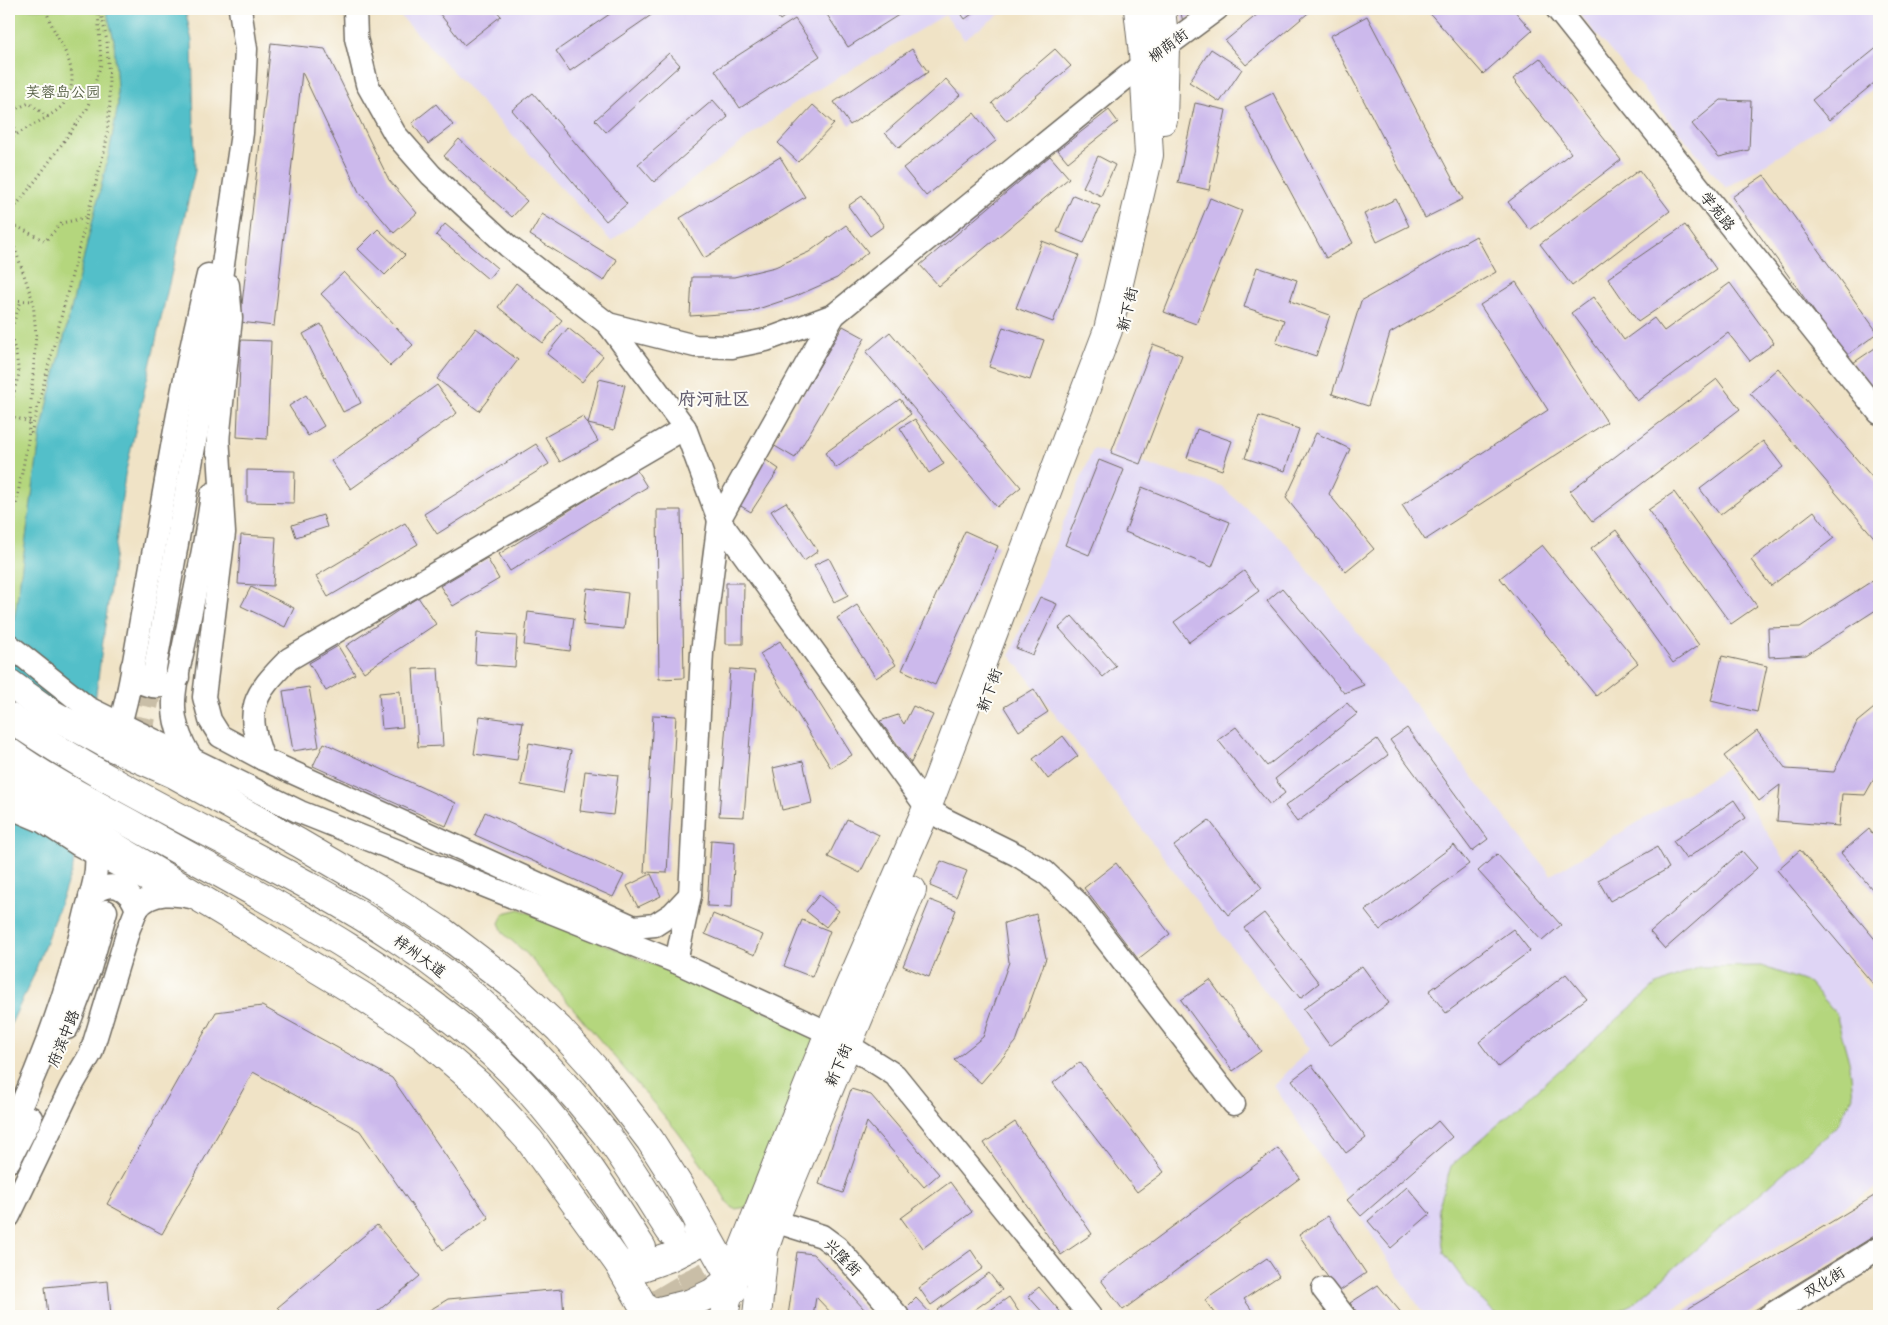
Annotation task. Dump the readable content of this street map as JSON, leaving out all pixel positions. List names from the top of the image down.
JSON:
{
  "streets": {
    "main road": ["新下街", "梓州大道"],
    "street": [
      "柳荫街",
      "学苑路",
      "府滨中路",
      "兴隆街",
      "双化街"
    ]
  },
  "crossings": [
    ["柳荫街", "新下街"],
    ["新下街", "兴隆街"]
  ],
  "districts": ["府河社区"],
  "parks": ["芙蓉岛公园"]
}
